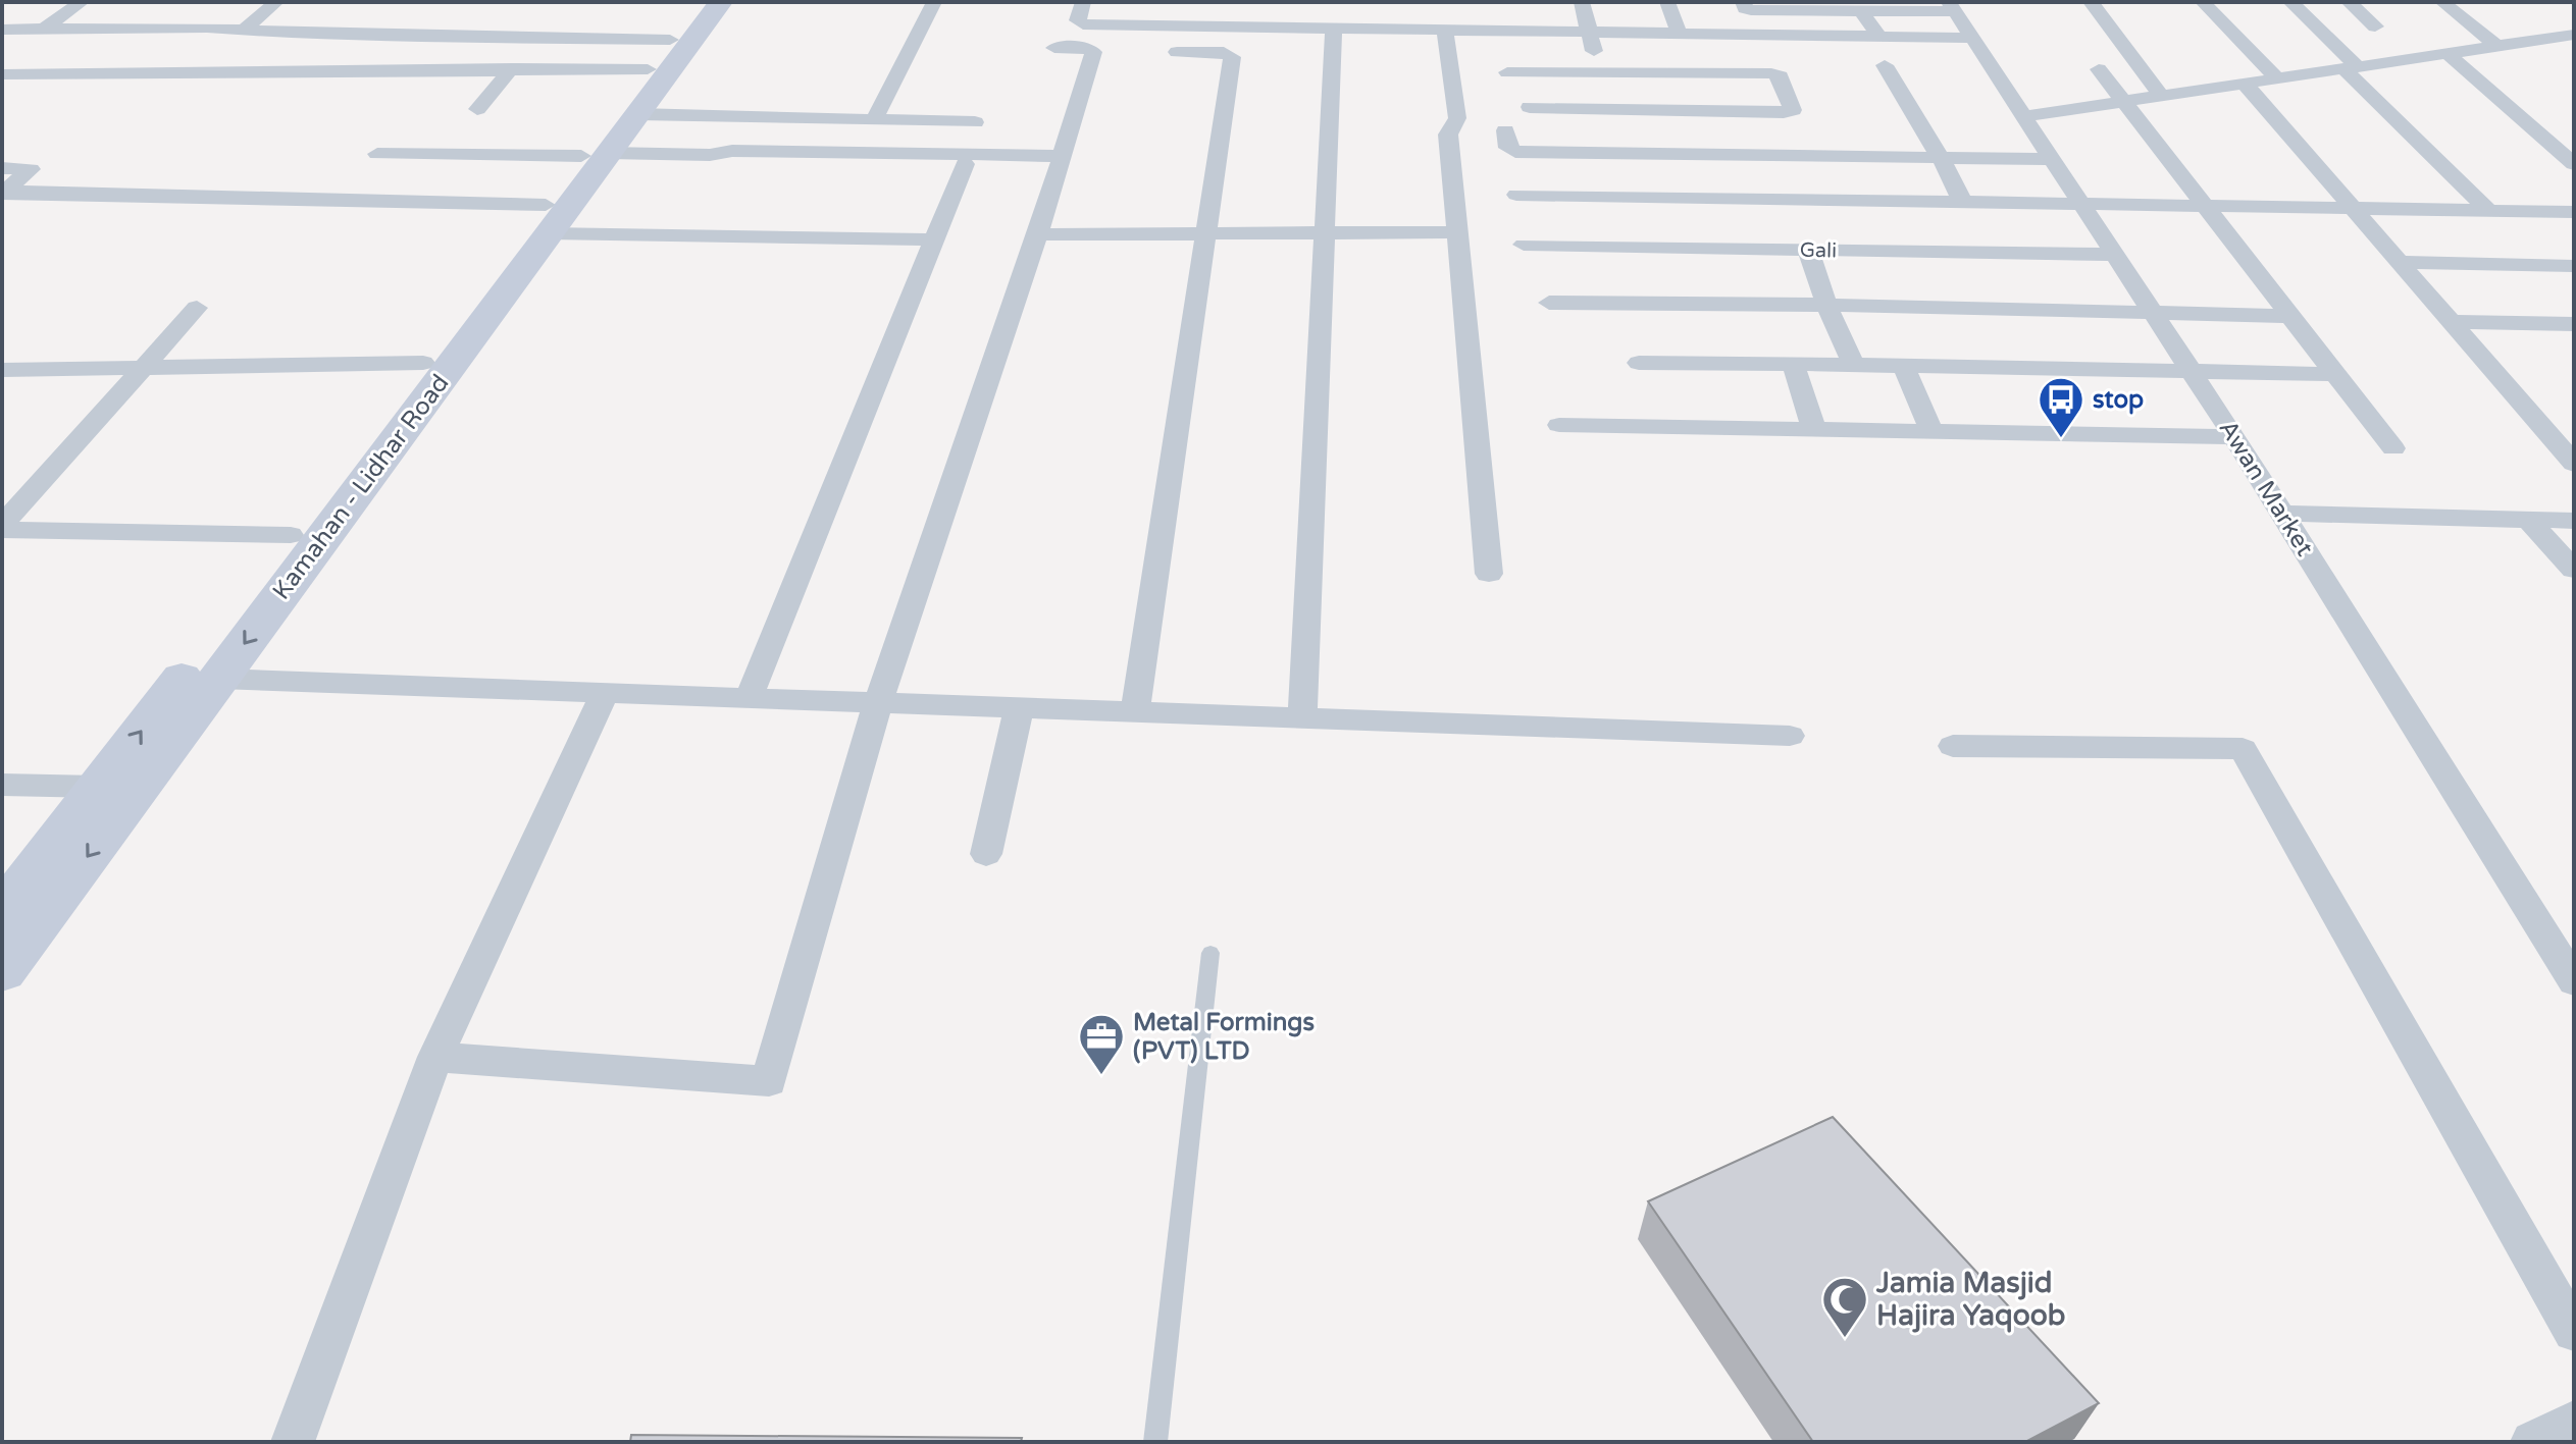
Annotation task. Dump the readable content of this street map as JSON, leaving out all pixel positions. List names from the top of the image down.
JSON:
{
  "streets": {
    "main road": ["Kamahan - Lidhar Road"],
    "street": ["Gali", "Awan Market"]
  },
  "crossings": [
    ["Gali", "Awan Market"]
  ],
  "places": {
    "bus stop": ["stop"],
    "office": ["Metal Formings (PVT) LTD"],
    "mosque": ["Jamia Masjid Hajira Yaqoob"]
  }
}
